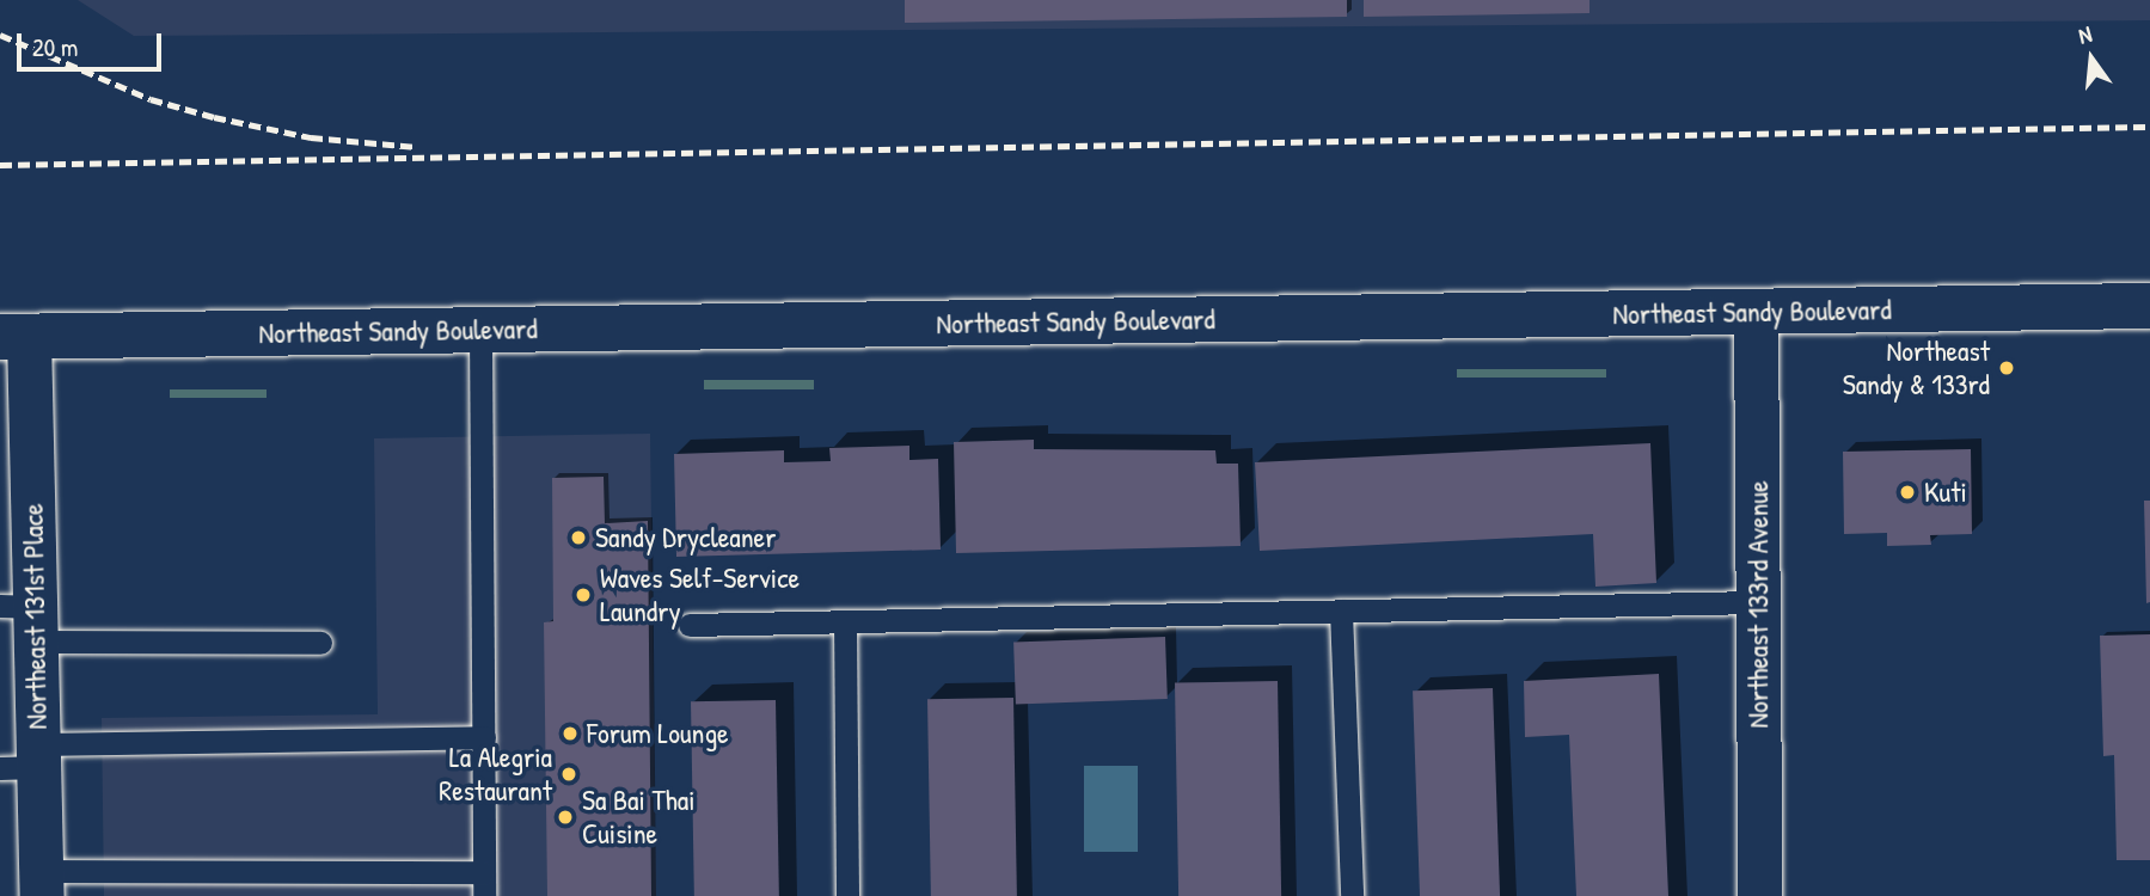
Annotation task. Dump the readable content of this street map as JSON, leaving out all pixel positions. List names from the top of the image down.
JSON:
{
  "streets": {
    "main road": ["Northeast Sandy Boulevard"],
    "street": ["Northeast 133rd Avenue", "Northeast 131st Place"]
  },
  "crossings": [
    ["Northeast Sandy Boulevard", "Northeast 133rd Avenue"],
    ["Northeast Sandy Boulevard", "Northeast 131st Place"]
  ],
  "places": [
    "Northeast Sandy & 133rd",
    "Kuti",
    "Sandy Drycleaner",
    "Waves Self-Service Laundry",
    "Forum Lounge",
    "La Alegria Restaurant",
    "Sa Bai Thai Cuisine"
  ],
  "scale_bar": "20 m",
  "north": "top"
}
